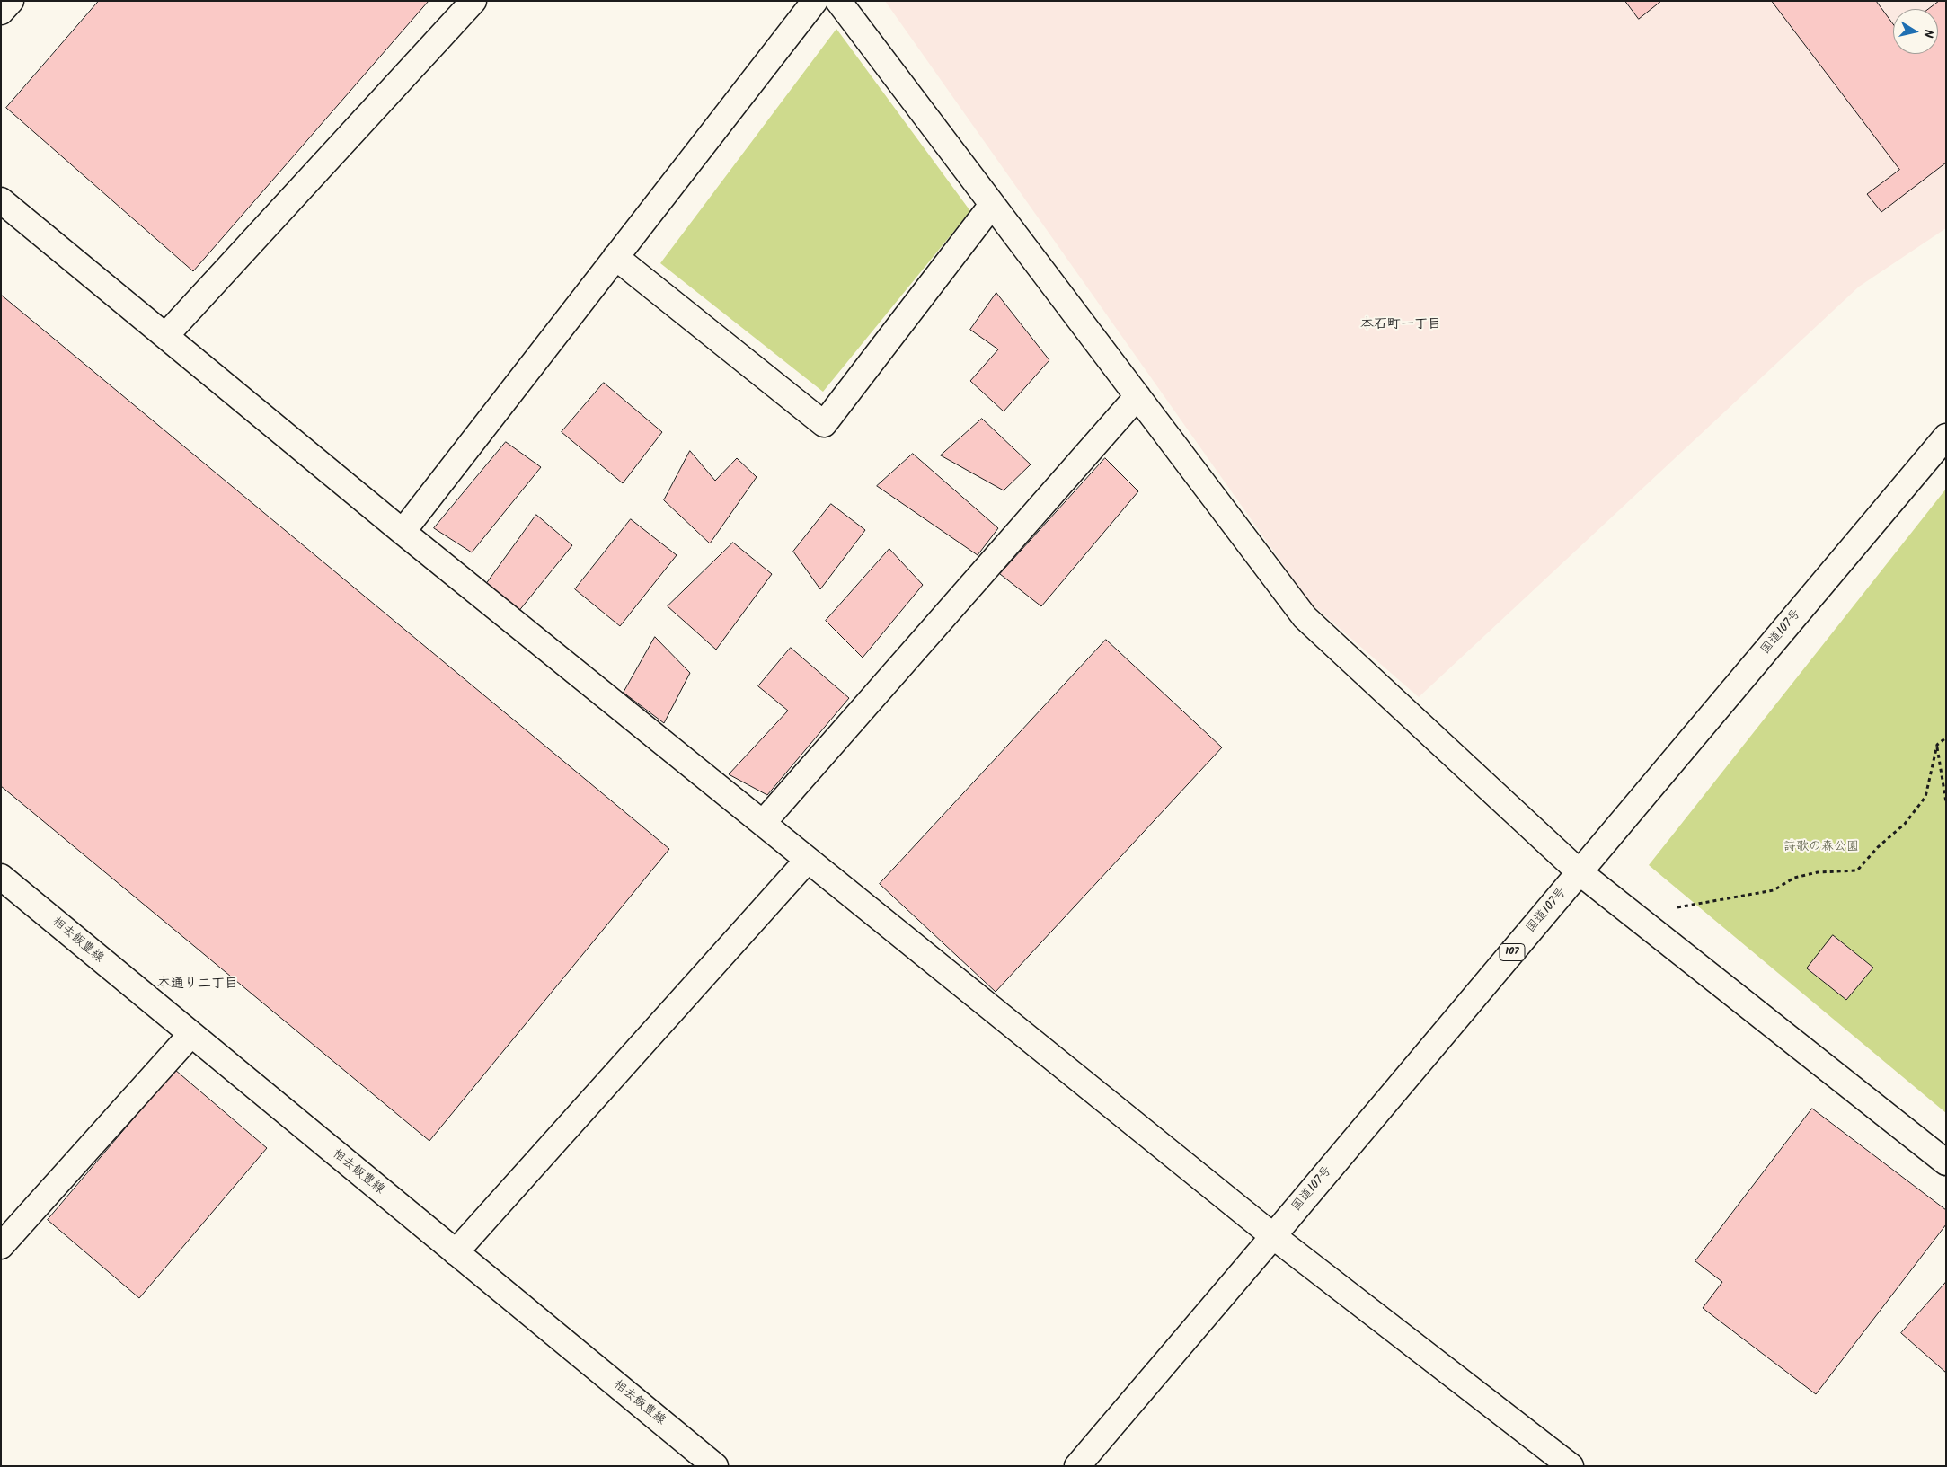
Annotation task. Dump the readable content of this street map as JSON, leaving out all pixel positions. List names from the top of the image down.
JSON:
{
  "streets": {
    "main road": ["国道107号", "相去飯豊線", "107"]
  },
  "districts": ["本石町一丁目", "本通り二丁目"],
  "parks": ["詩歌の森公園"],
  "north": "right"
}
